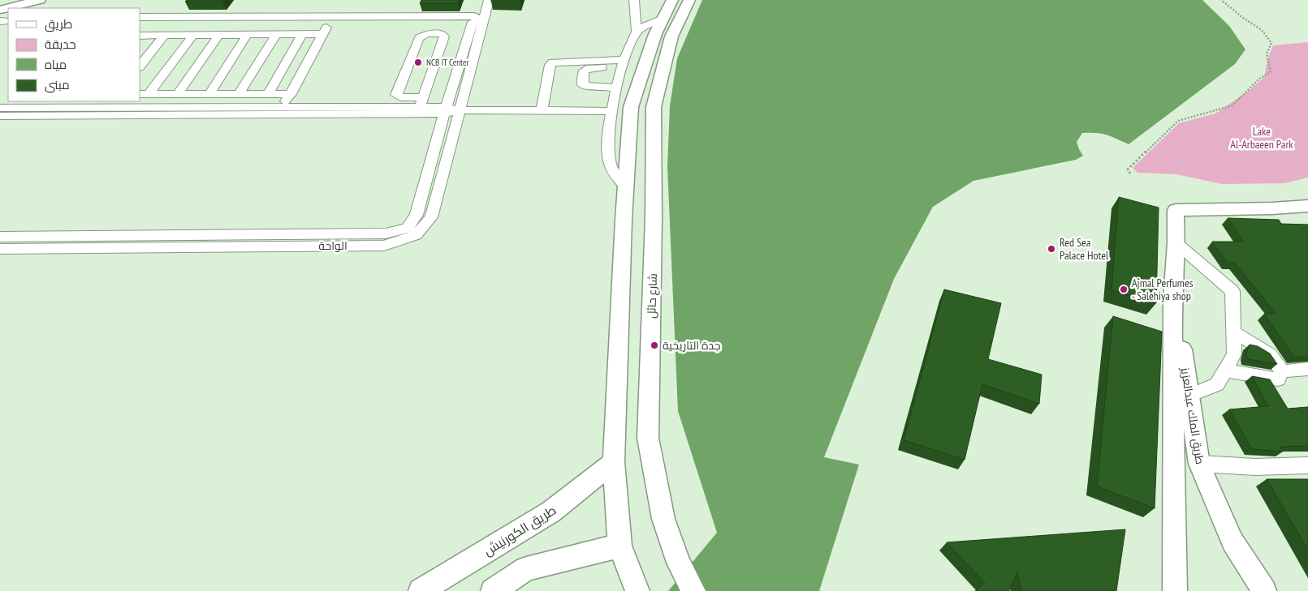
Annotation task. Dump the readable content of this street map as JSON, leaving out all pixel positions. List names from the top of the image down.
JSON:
{
  "streets": {
    "main road": ["شارع حائل", "طريق الملك عبدالعزيز", "طريق الكورنيش"],
    "street": ["الواحة"]
  },
  "parks": ["Lake Al-Arbaeen Park"],
  "places": [
    "NCB IT Center",
    "Red Sea Palace Hotel",
    "Ajmal Perfumes - Salehiya shop",
    "جدة التاريخية"
  ],
  "legend": [
    "طريق",
    "حديقة",
    "مياه",
    "مبنى"
  ]
}
